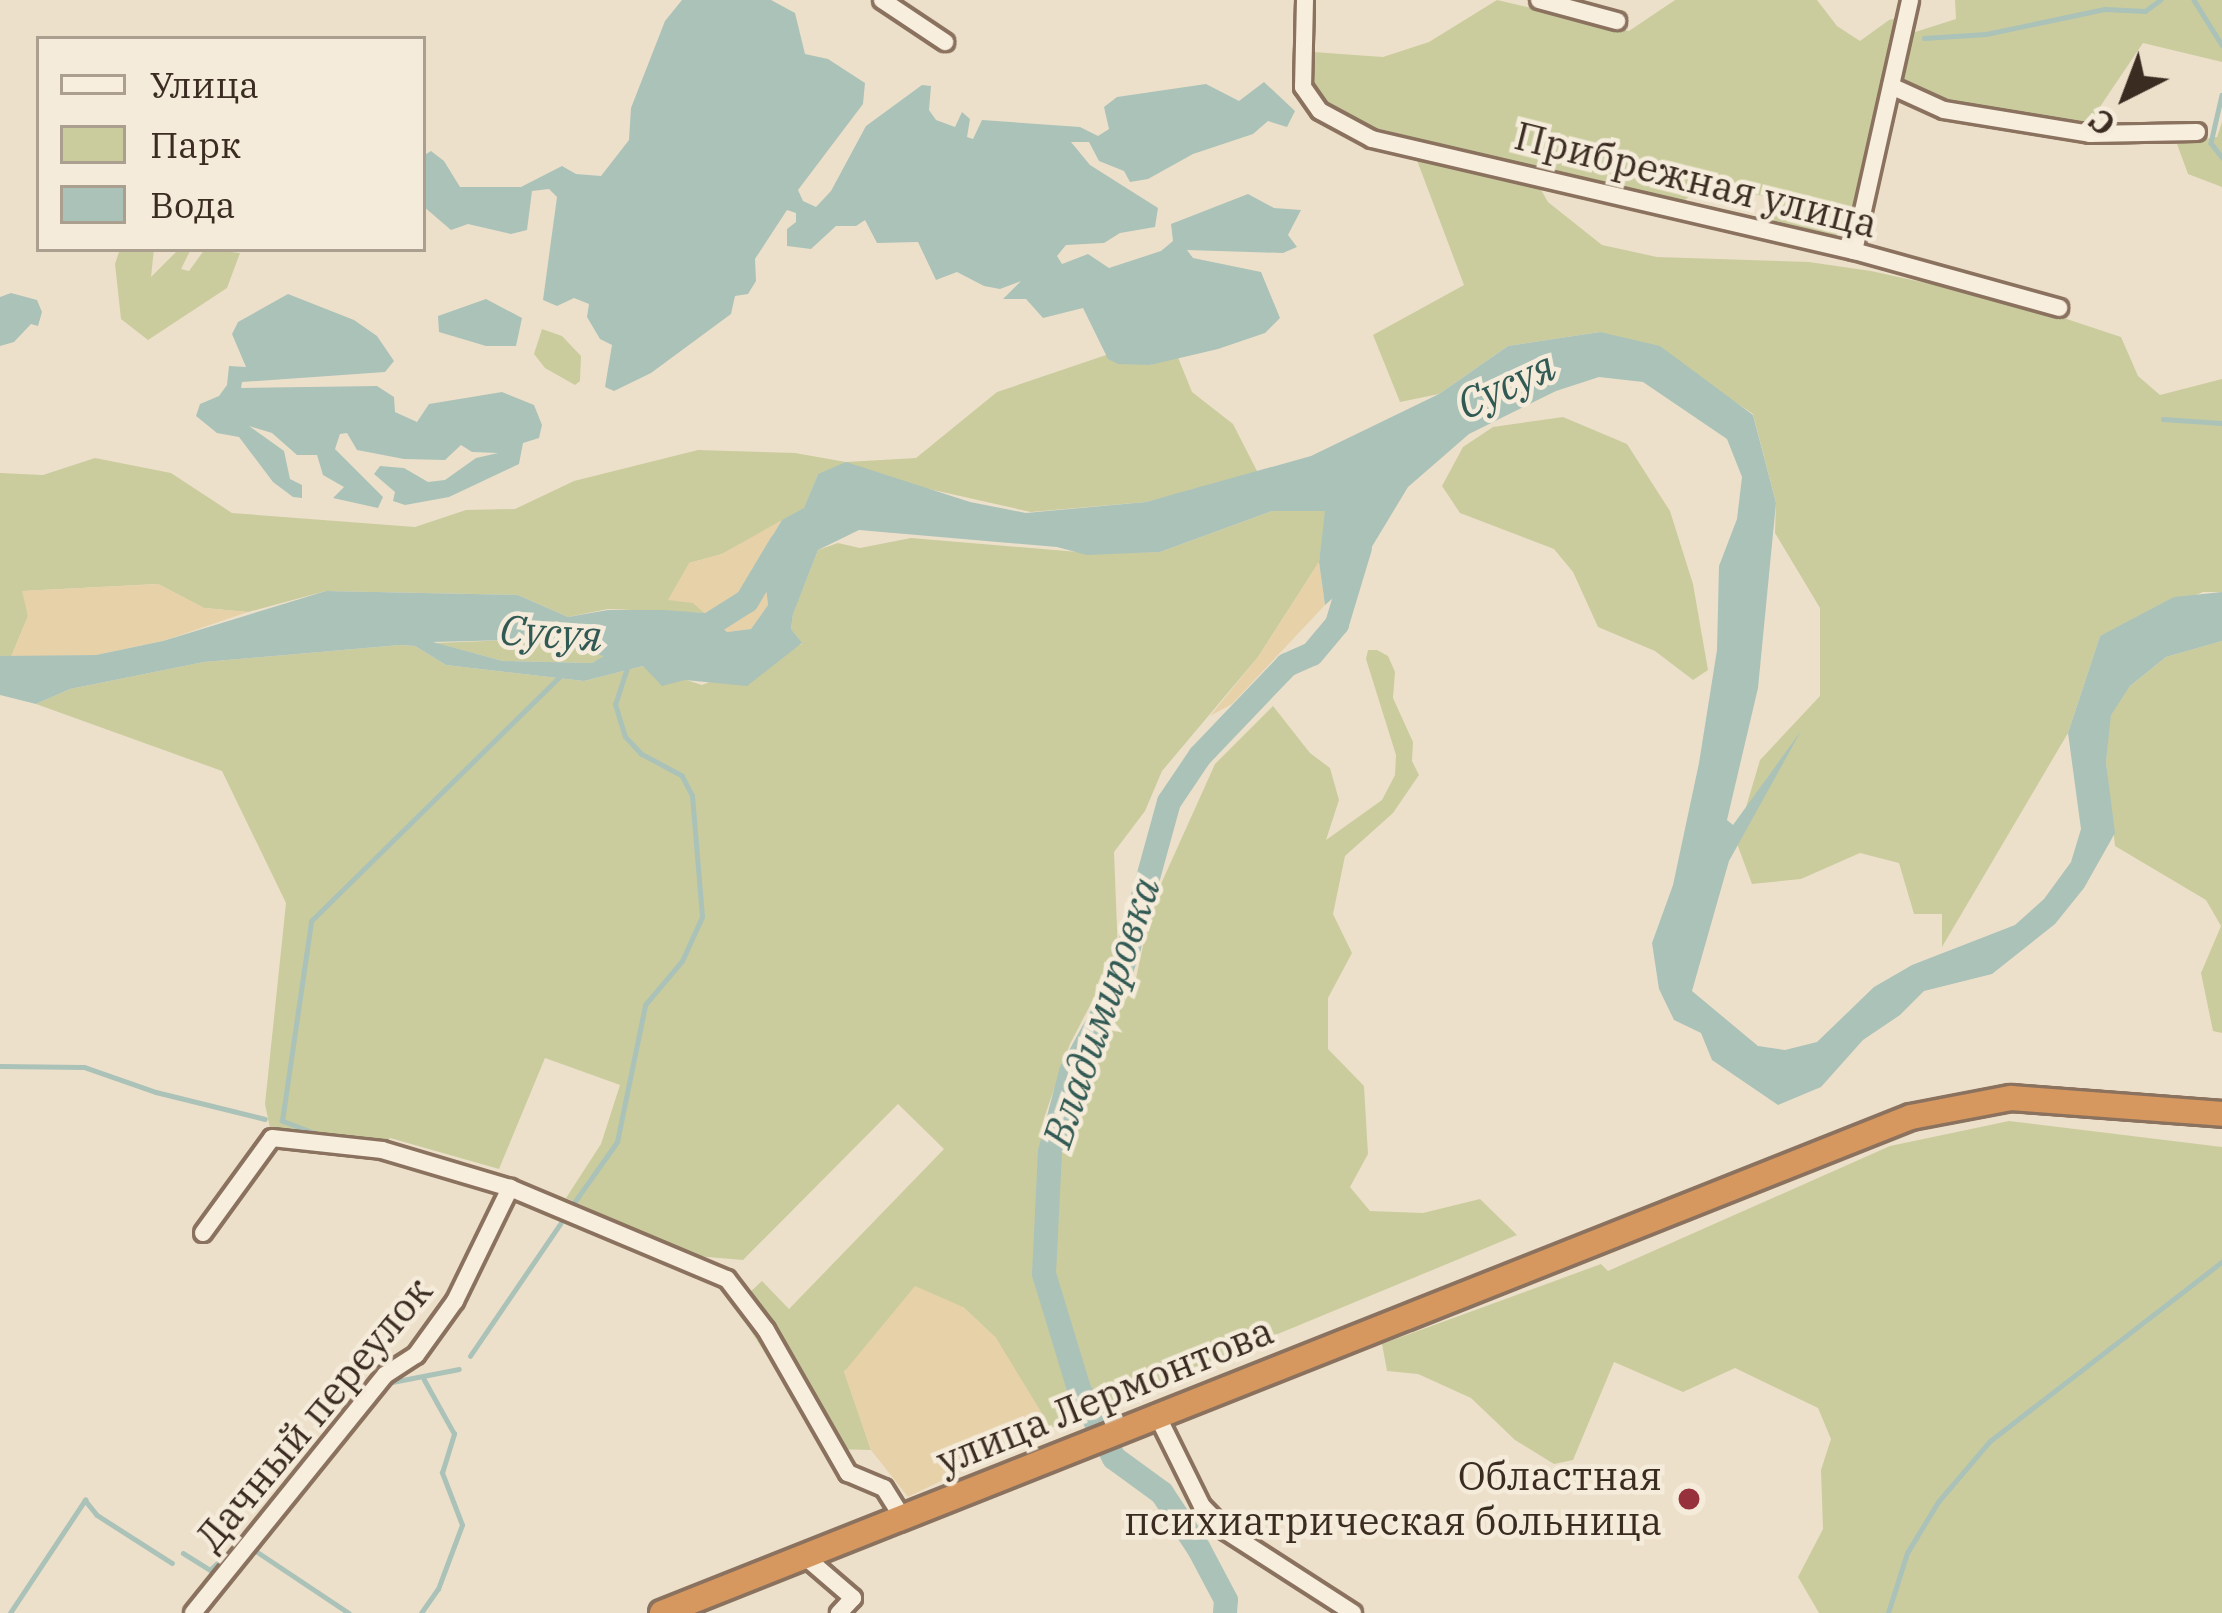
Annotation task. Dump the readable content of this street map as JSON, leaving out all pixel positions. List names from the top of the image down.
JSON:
{
  "streets": {
    "highway": ["улица Лермонтова"],
    "street": ["Прибрежная улица", "Дачный переулок"]
  },
  "water": ["Сусуя", "Владимировка"],
  "places": ["Областная психиатрическая больница"],
  "legend": ["Улица", "Парк", "Вода"],
  "north": "bottom left"
}
